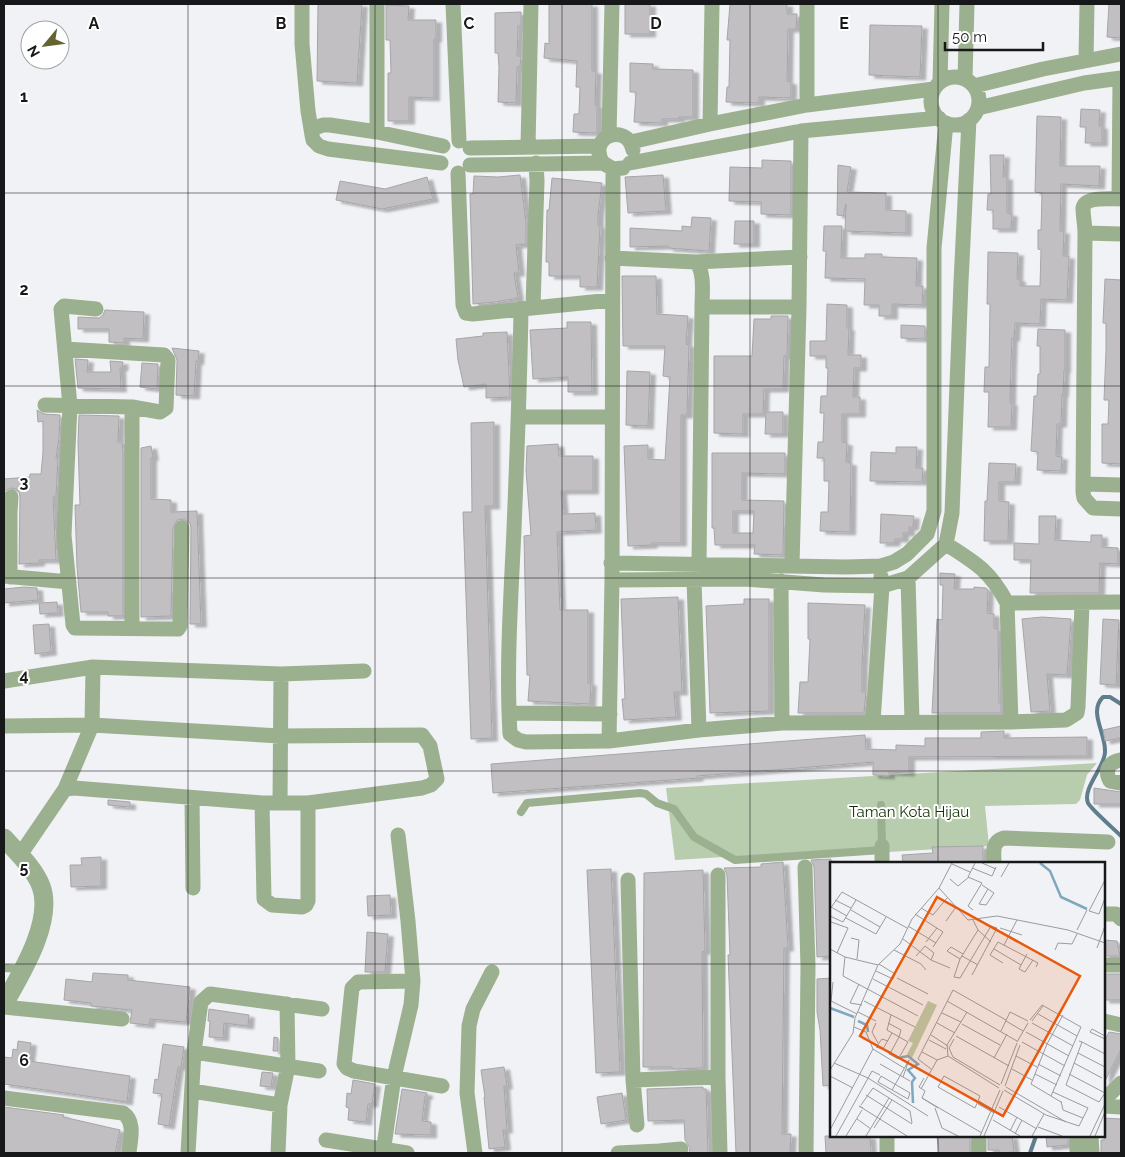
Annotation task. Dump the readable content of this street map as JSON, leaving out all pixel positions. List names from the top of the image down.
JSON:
{
  "parks": ["Taman Kota Hijau"],
  "scale_bar": "50 m",
  "north": "bottom left",
  "grid": {
    "columns": [
      "A",
      "B",
      "C",
      "D",
      "E"
    ],
    "rows": [
      "1",
      "2",
      "3",
      "4",
      "5",
      "6"
    ]
  }
}
